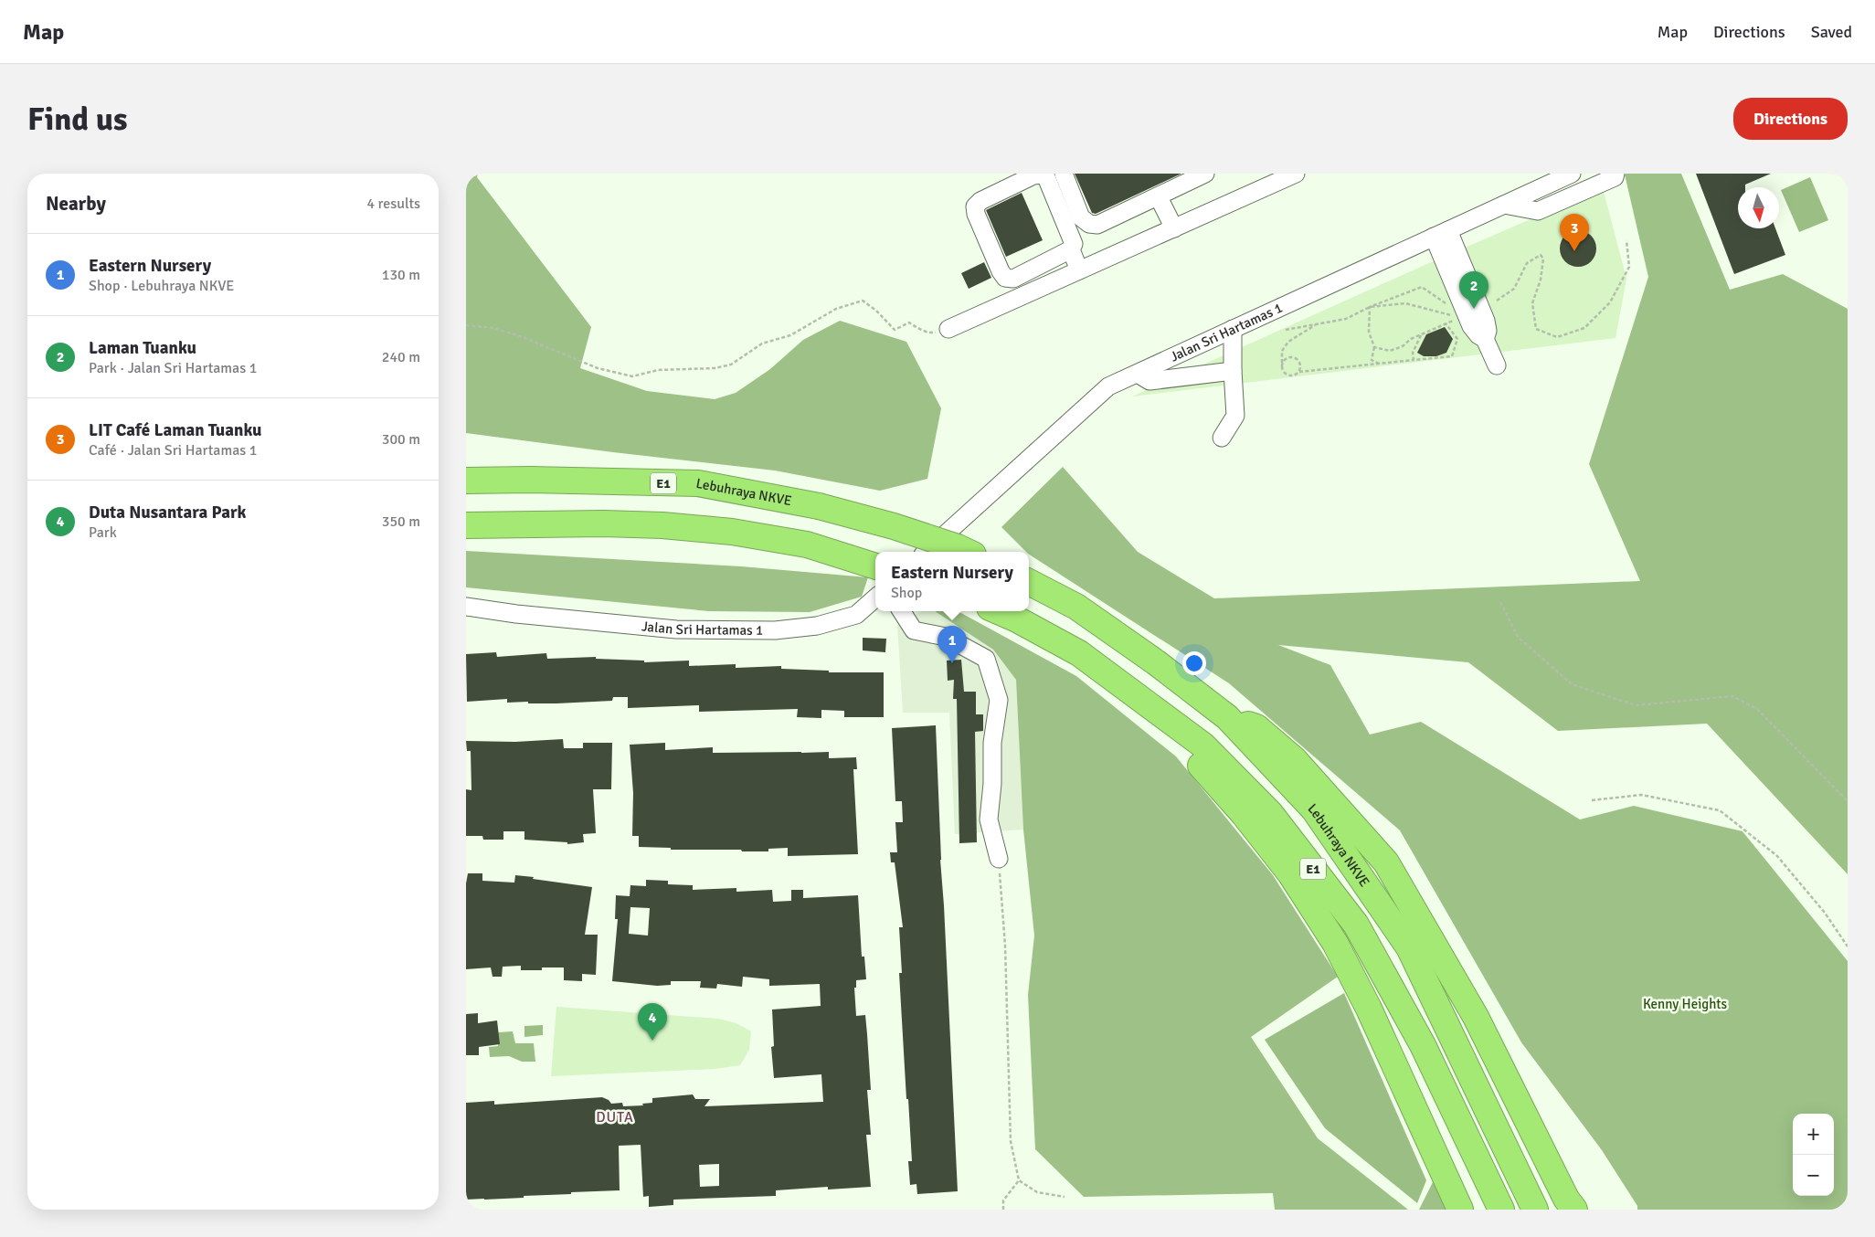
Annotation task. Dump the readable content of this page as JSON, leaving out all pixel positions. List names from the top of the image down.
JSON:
{
  "streets": {
    "highway": ["E1", "Lebuhraya NKVE"],
    "street": ["Jalan Sri Hartamas 1"]
  },
  "districts": ["DUTA"],
  "parks": ["Kenny Heights"],
  "north": "bottom",
  "page": {
    "header": "Map",
    "nav": ["Map", "Directions", "Saved"],
    "buttons": "Directions",
    "title": "Find us",
    "heading": ["Nearby", "4 results"],
    "pins": [
      "3",
      "2",
      "1",
      "4"
    ],
    "list": [
      {
        "mark": "1",
        "name": "Eastern Nursery",
        "note": "Shop · Lebuhraya NKVE",
        "value": "130 m"
      },
      {
        "mark": "2",
        "name": "Laman Tuanku",
        "note": "Park · Jalan Sri Hartamas 1",
        "value": "240 m"
      },
      {
        "mark": "3",
        "name": "LIT Café Laman Tuanku",
        "note": "Café · Jalan Sri Hartamas 1",
        "value": "300 m"
      },
      {
        "mark": "4",
        "name": "Duta Nusantara Park",
        "note": "Park",
        "value": "350 m"
      }
    ],
    "popup": ["Eastern Nursery", "Shop"],
    "map_buttons": ["+", "−"]
  }
}
